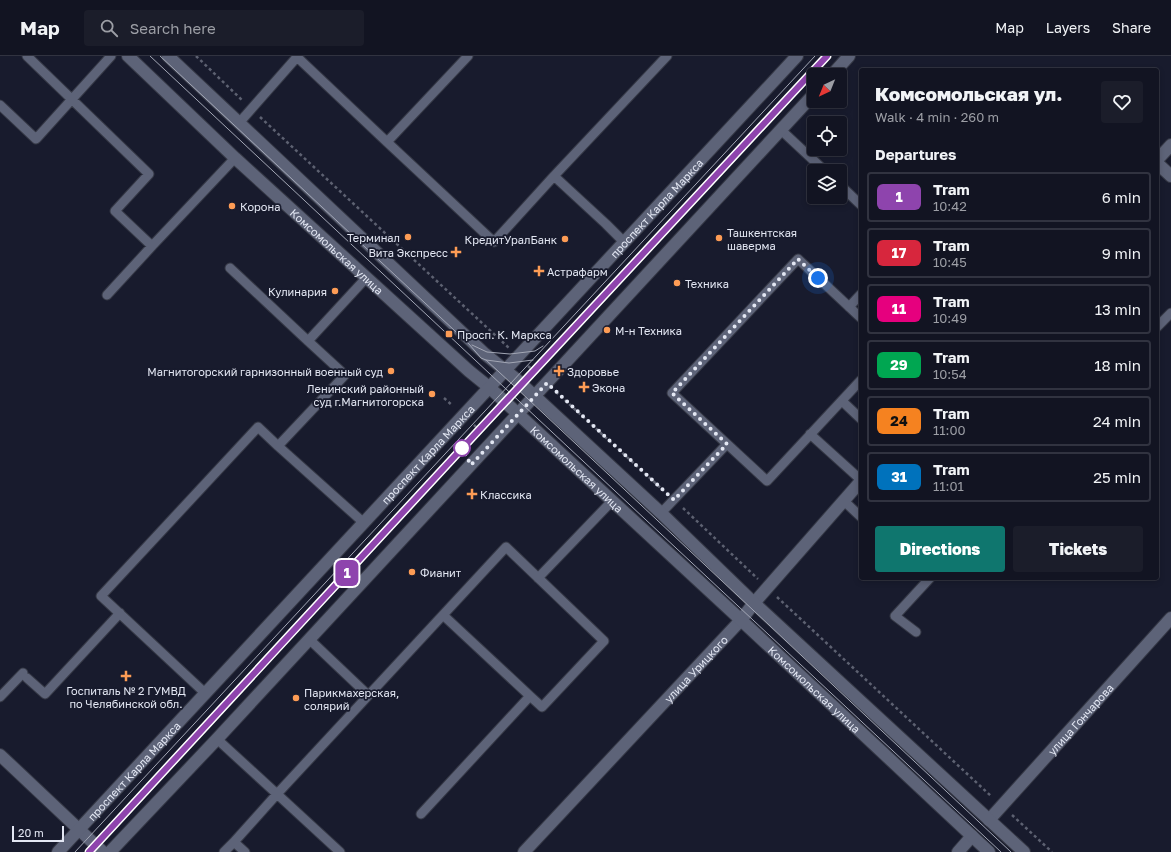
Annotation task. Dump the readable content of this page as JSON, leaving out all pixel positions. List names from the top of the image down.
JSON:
{
  "streets": {
    "main road": [
      "проспект Карла Маркса",
      "Комсомольская улица",
      "улица Урицкого",
      "улица Гончарова"
    ]
  },
  "crossings": [
    ["проспект Карла Маркса", "Комсомольская улица"],
    ["Комсомольская улица", "улица Урицкого"],
    ["Комсомольская улица", "улица Гончарова"]
  ],
  "places": {
    "other": [
      "Корона",
      "Терминал",
      "Ташкентская шаверма",
      "КредитУралБанк",
      "Техника",
      "Кулинария",
      "М-н Техника",
      "Магнитогорский гарнизонный военный суд",
      "Ленинский районный суд г.Магнитогорска",
      "Фианит",
      "Парикмахерская, солярий"
    ],
    "health": [
      "Вита Экспресс",
      "Астрафарм",
      "Здоровье",
      "Экона",
      "Классика",
      "Госпиталь № 2 ГУМВД по Челябинской обл."
    ],
    "transit": ["Просп. К. Маркса"]
  },
  "lines": ["tram line 1"],
  "scale_bar": "20 m",
  "north": "bottom left",
  "page": {
    "header": "Map",
    "search": "Search here",
    "nav": ["Map", "Layers", "Share"],
    "on_map": "1",
    "heading": [
      ["Комсомольская ул.", "Walk · 4 min · 260 m"],
      "Departures"
    ],
    "list": [
      {
        "mark": "1",
        "name": "Tram",
        "note": "10:42",
        "value": "6 min"
      },
      {
        "mark": "17",
        "name": "Tram",
        "note": "10:45",
        "value": "9 min"
      },
      {
        "mark": "11",
        "name": "Tram",
        "note": "10:49",
        "value": "13 min"
      },
      {
        "mark": "29",
        "name": "Tram",
        "note": "10:54",
        "value": "18 min"
      },
      {
        "mark": "24",
        "name": "Tram",
        "note": "11:00",
        "value": "24 min"
      },
      {
        "mark": "31",
        "name": "Tram",
        "note": "11:01",
        "value": "25 min"
      }
    ],
    "buttons": ["Directions", "Tickets"],
    "scale": "20 m"
  }
}
